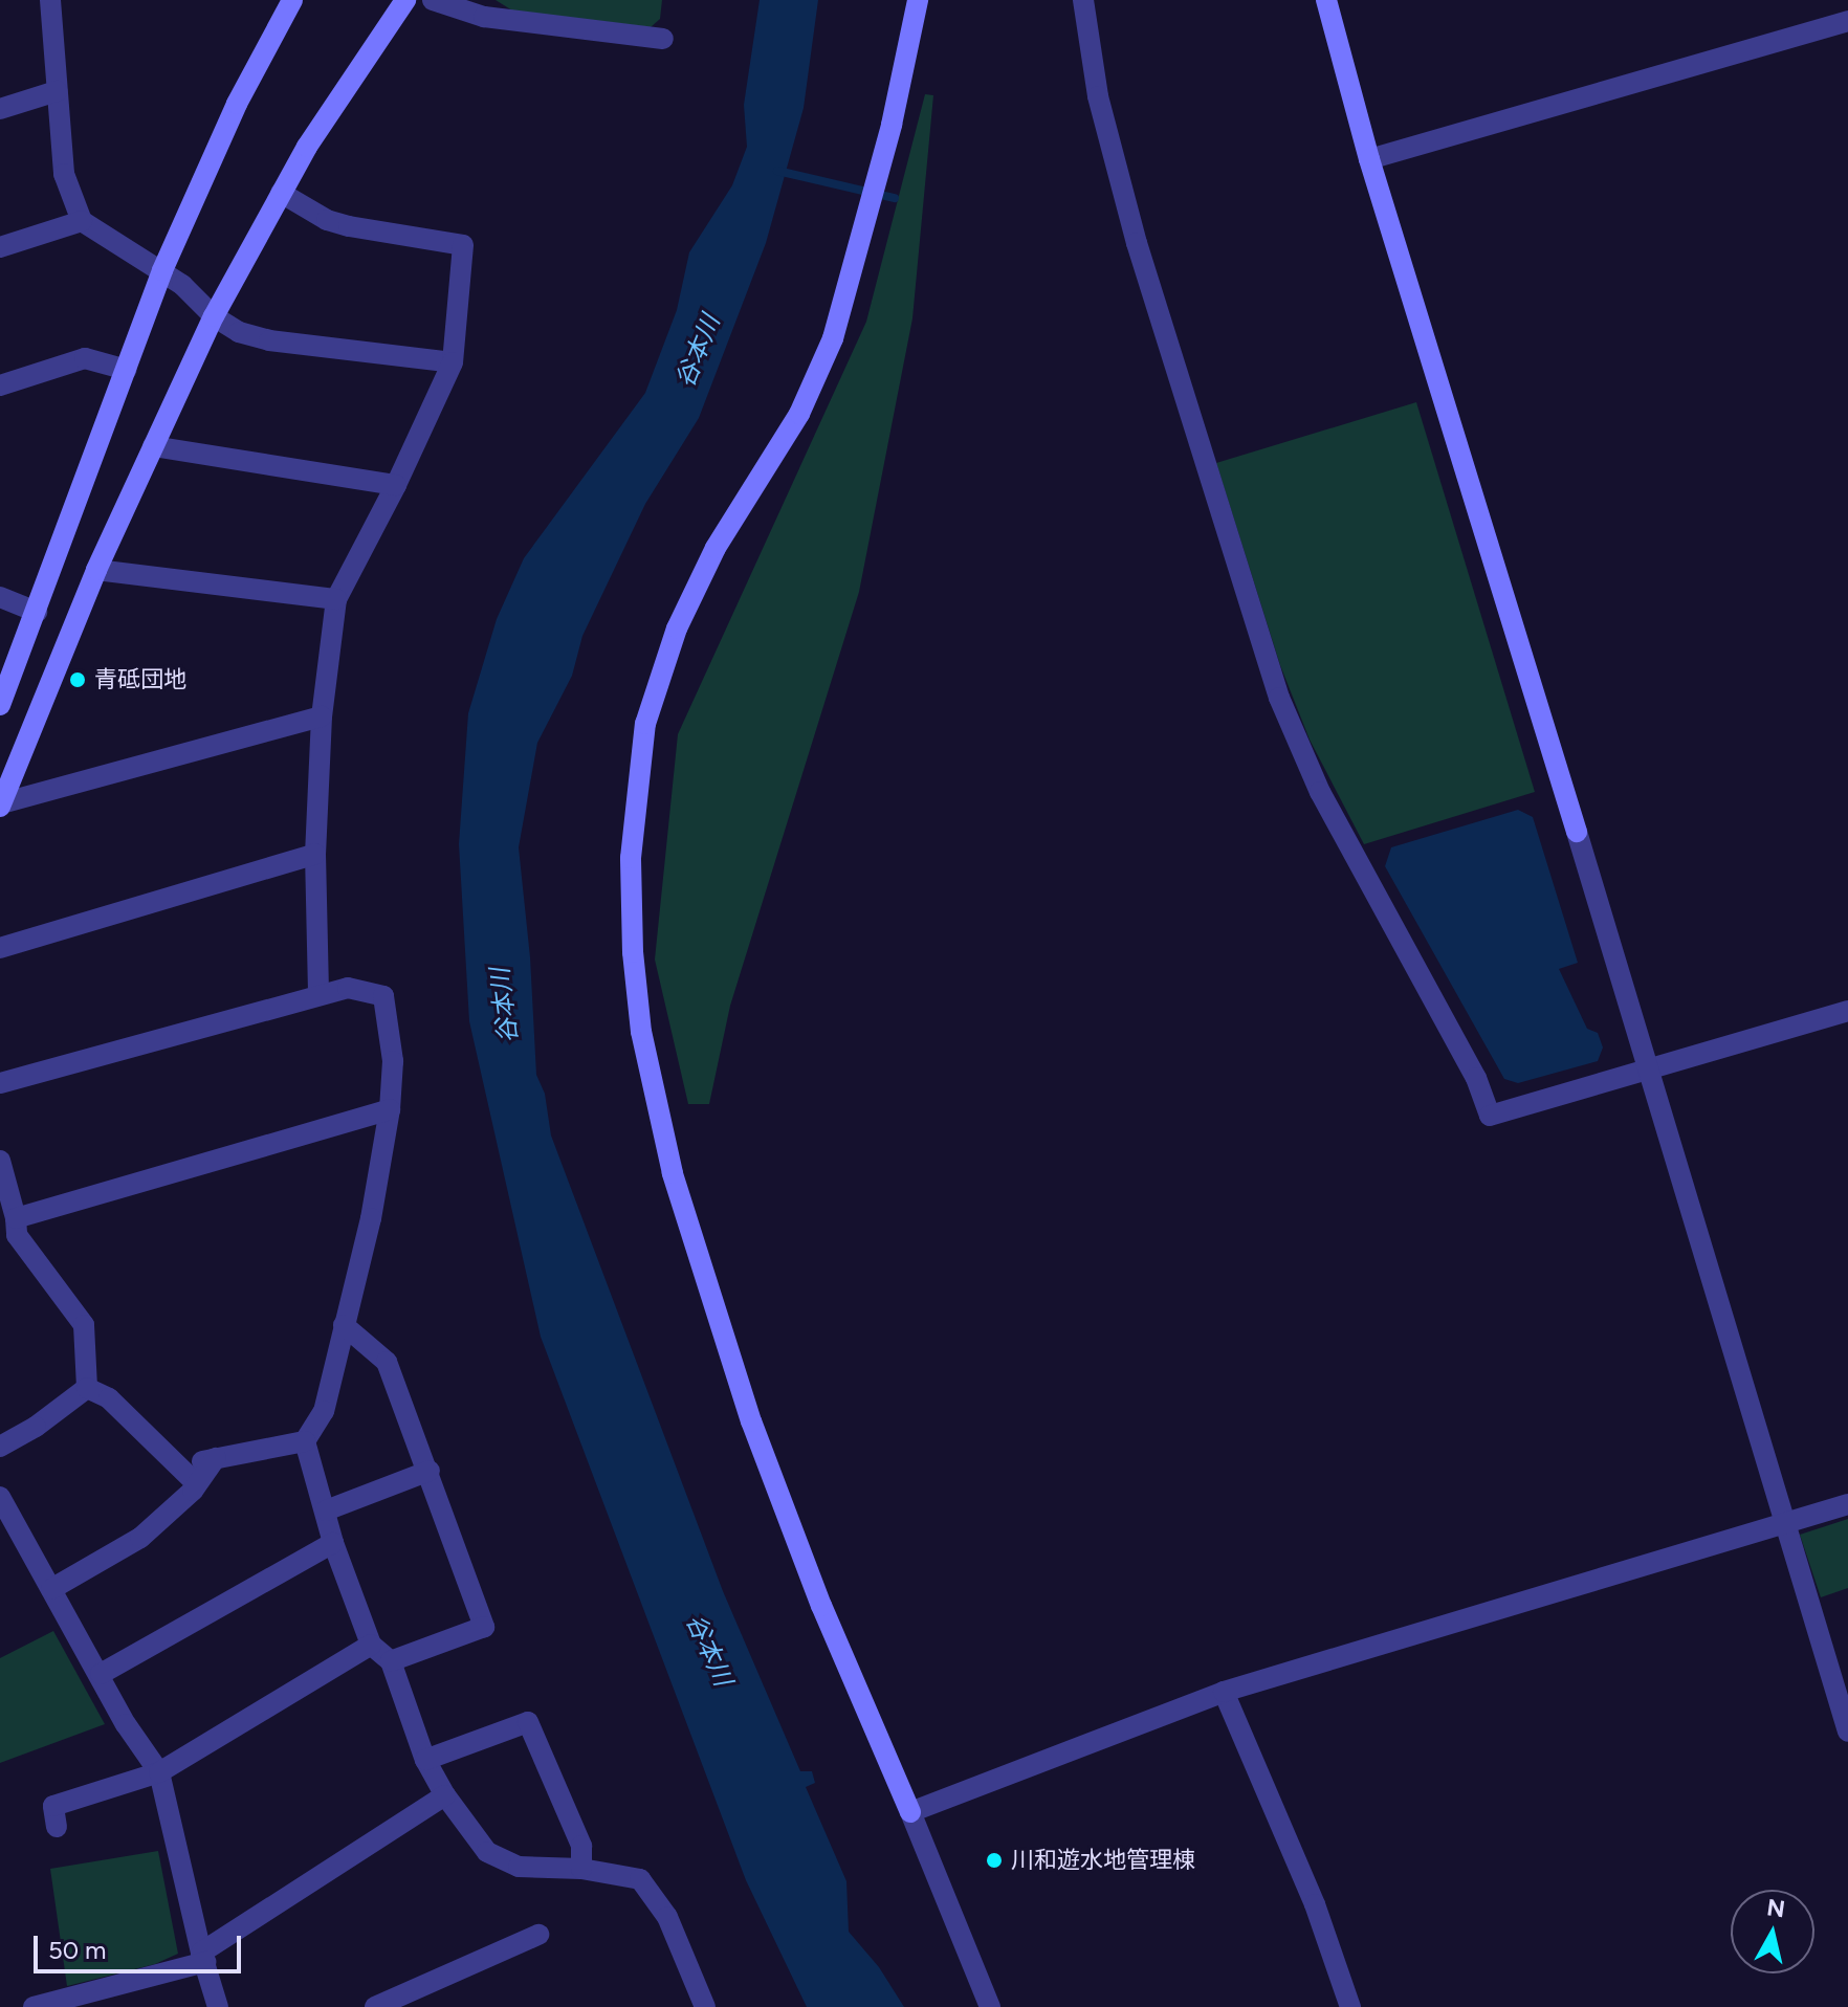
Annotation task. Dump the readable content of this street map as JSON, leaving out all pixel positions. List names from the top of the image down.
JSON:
{
  "water": ["谷本川"],
  "places": ["青砥団地", "川和遊水地管理棟"],
  "scale_bar": "50 m",
  "north": "top"
}
